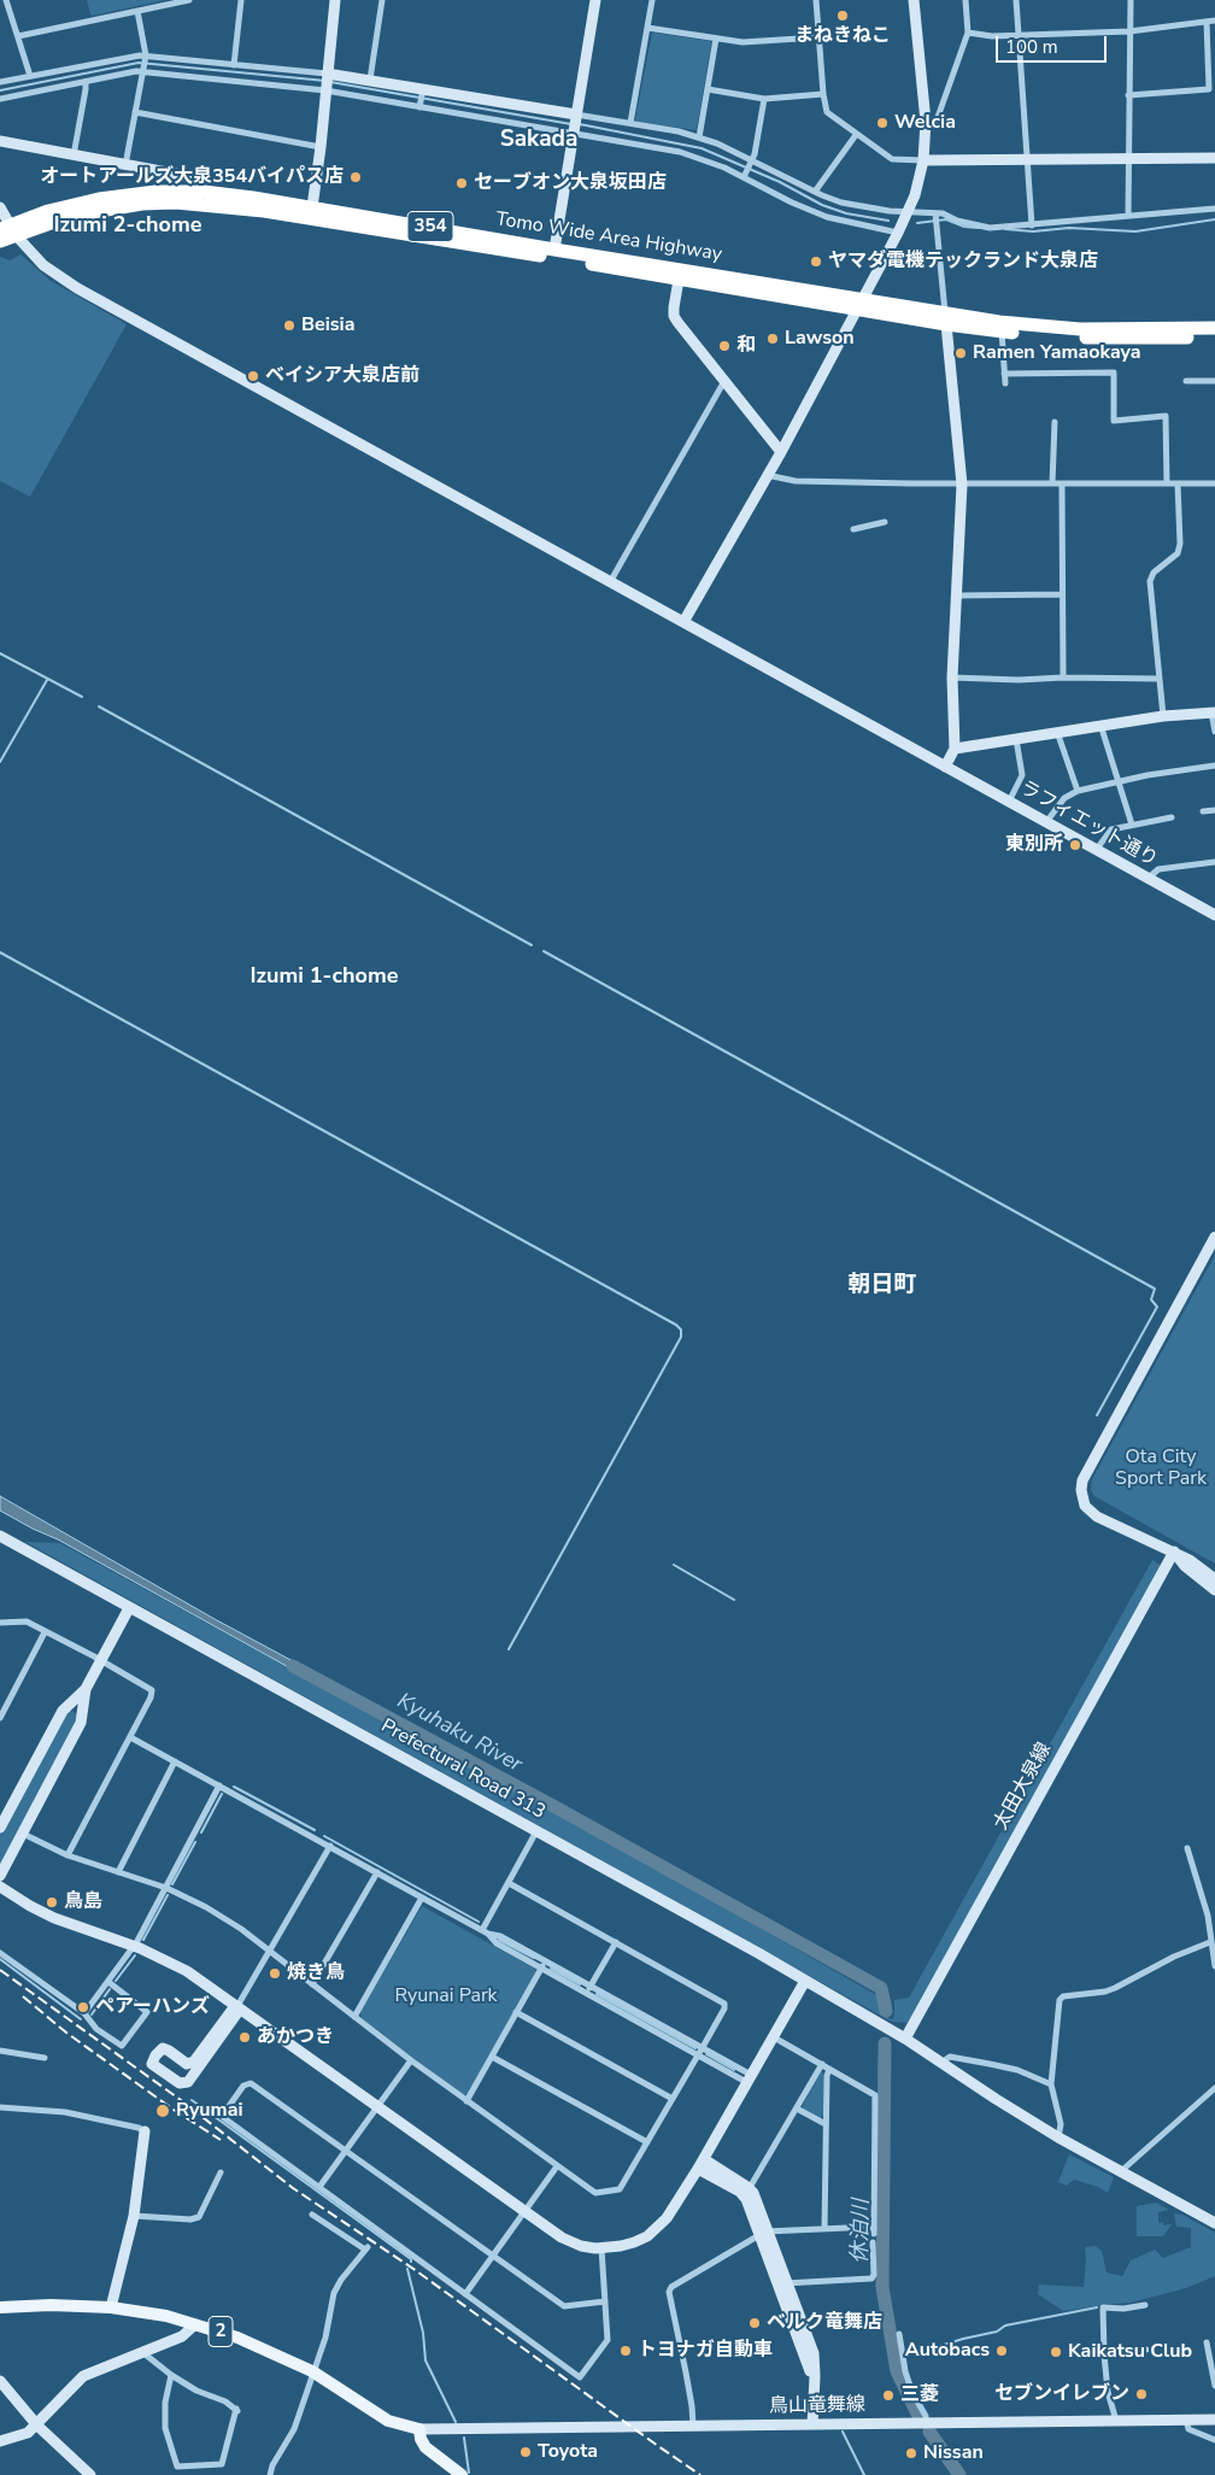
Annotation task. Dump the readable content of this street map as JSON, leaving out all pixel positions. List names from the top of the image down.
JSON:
{
  "streets": {
    "highway": ["354", "Tomo Wide Area Highway"],
    "main road": ["2"],
    "street": [
      "ラフィエット通り",
      "Prefectural Road 313",
      "太田大泉線",
      "鳥山竜舞線"
    ]
  },
  "crossings": [
    ["Tomo Wide Area Highway", "ラフィエット通り"],
    ["Prefectural Road 313", "太田大泉線"],
    ["2", "鳥山竜舞線"]
  ],
  "districts": [
    "Sakada",
    "Izumi 2-chome",
    "Izumi 1-chome",
    "朝日町"
  ],
  "water": ["Kyuhaku River", "休泊川"],
  "parks": ["Ota City Sport Park", "Ryunai Park"],
  "places": [
    "まねきねこ",
    "Welcia",
    "オートアールズ大泉354バイパス店",
    "セーブオン大泉坂田店",
    "ヤマダ電機テックランド大泉店",
    "Beisia",
    "Lawson",
    "和",
    "Ramen Yamaokaya",
    "ベイシア大泉店前",
    "東別所",
    "鳥島",
    "焼き鳥",
    "ペアーハンズ",
    "あかつき",
    "Ryumai",
    "ベルク竜舞店",
    "トヨナガ自動車",
    "Autobacs",
    "Kaikatsu Club",
    "セブンイレブン",
    "三菱",
    "Toyota",
    "Nissan"
  ],
  "scale_bar": "100 m"
}
